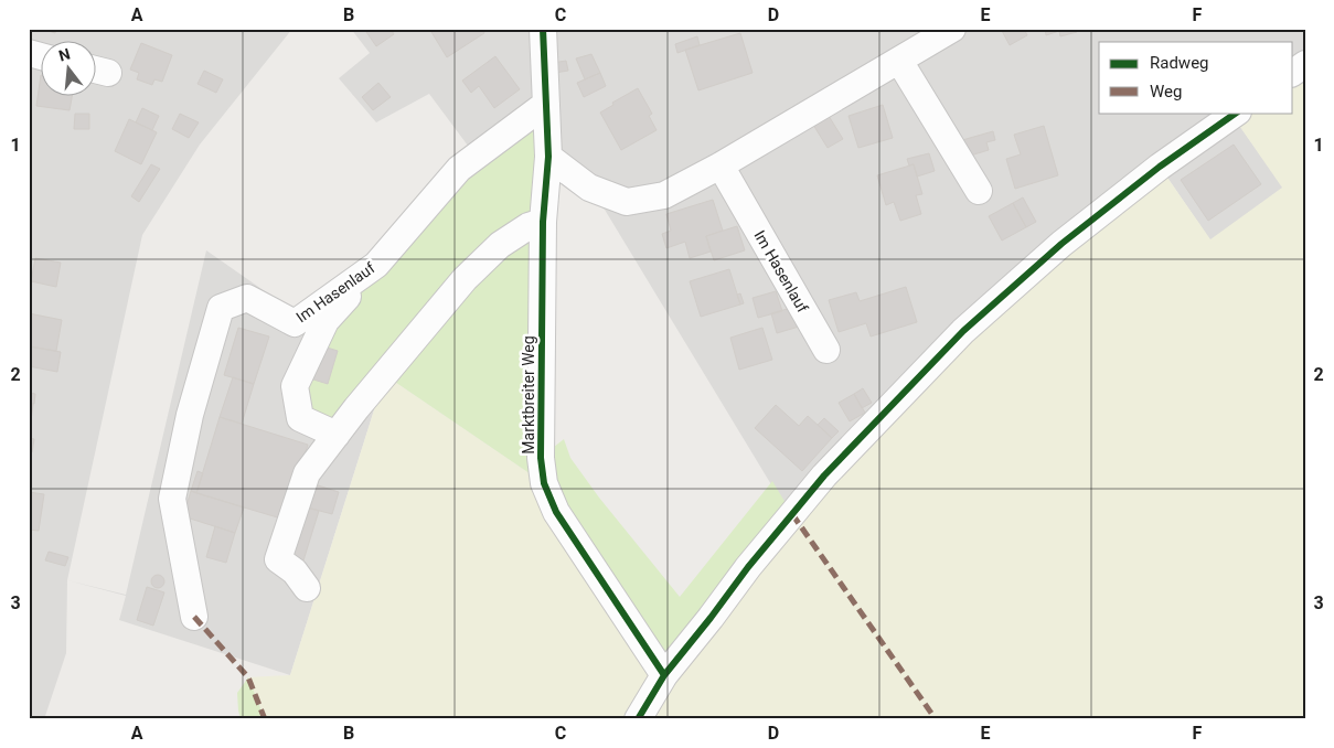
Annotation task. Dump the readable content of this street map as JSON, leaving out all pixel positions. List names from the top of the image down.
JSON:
{
  "streets": {
    "street": ["Im Hasenlauf", "Marktbreiter Weg"]
  },
  "crossings": [
    ["Im Hasenlauf", "Marktbreiter Weg"]
  ],
  "legend": ["Radweg", "Weg"],
  "north": "top",
  "grid": {
    "columns": [
      "A",
      "B",
      "C",
      "D",
      "E",
      "F"
    ],
    "rows": ["1", "2", "3"]
  }
}
